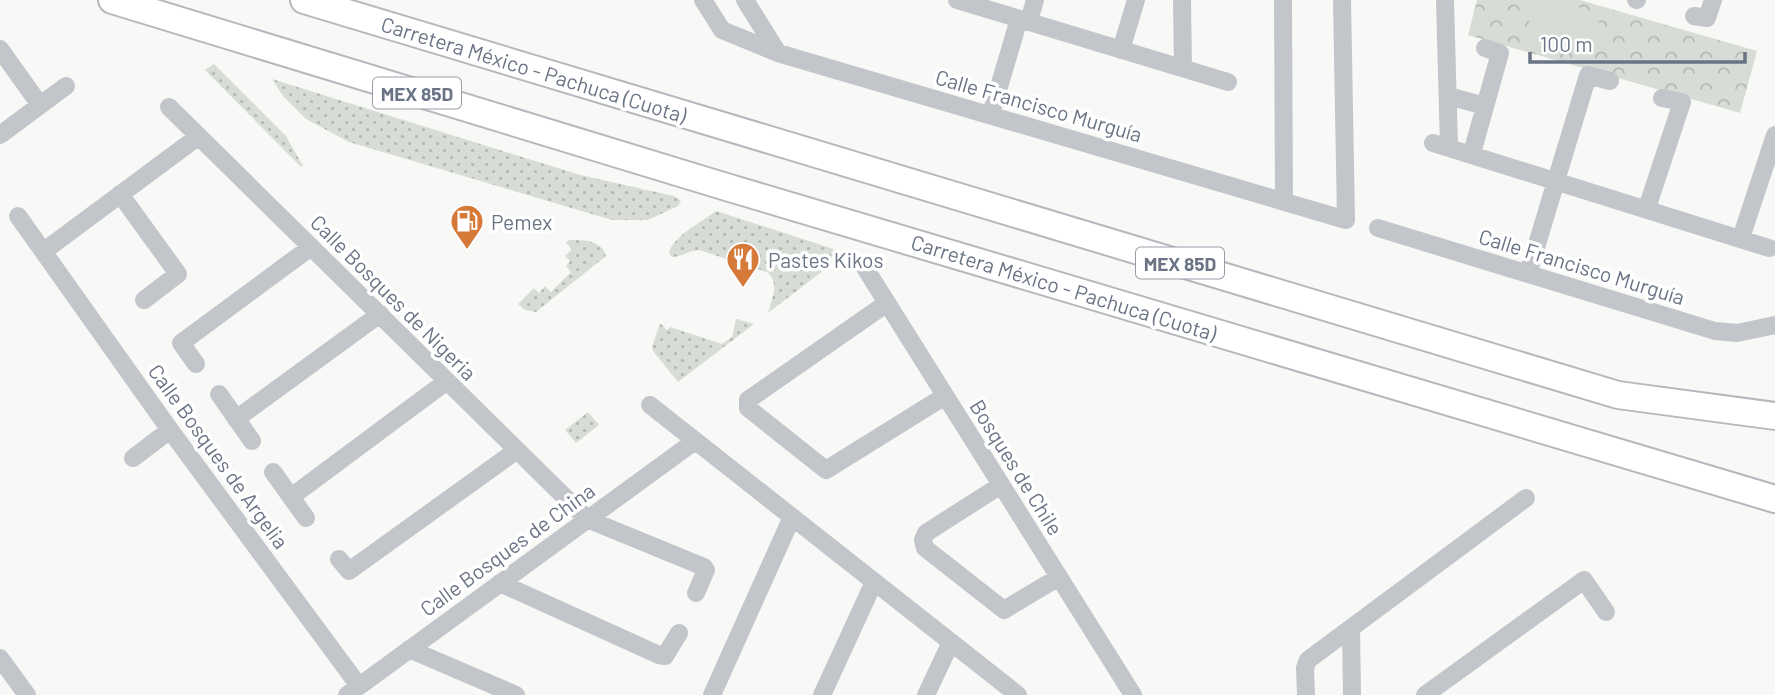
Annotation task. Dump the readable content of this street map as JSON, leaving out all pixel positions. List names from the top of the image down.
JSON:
{
  "streets": {
    "highway": ["Carretera México - Pachuca (Cuota)", "MEX 85D"],
    "street": [
      "Calle Francisco Murguía",
      "Calle Bosques de Nigeria",
      "Calle Bosques de Argelia",
      "Bosques de Chile",
      "Calle Bosques de China"
    ]
  },
  "crossings": [
    ["Calle Bosques de Nigeria", "Calle Bosques de China"],
    ["Calle Bosques de Argelia", "Calle Bosques de China"]
  ],
  "places": {
    "fuel station": ["Pemex"],
    "restaurant": ["Pastes Kikos"]
  },
  "scale_bar": "100 m"
}
